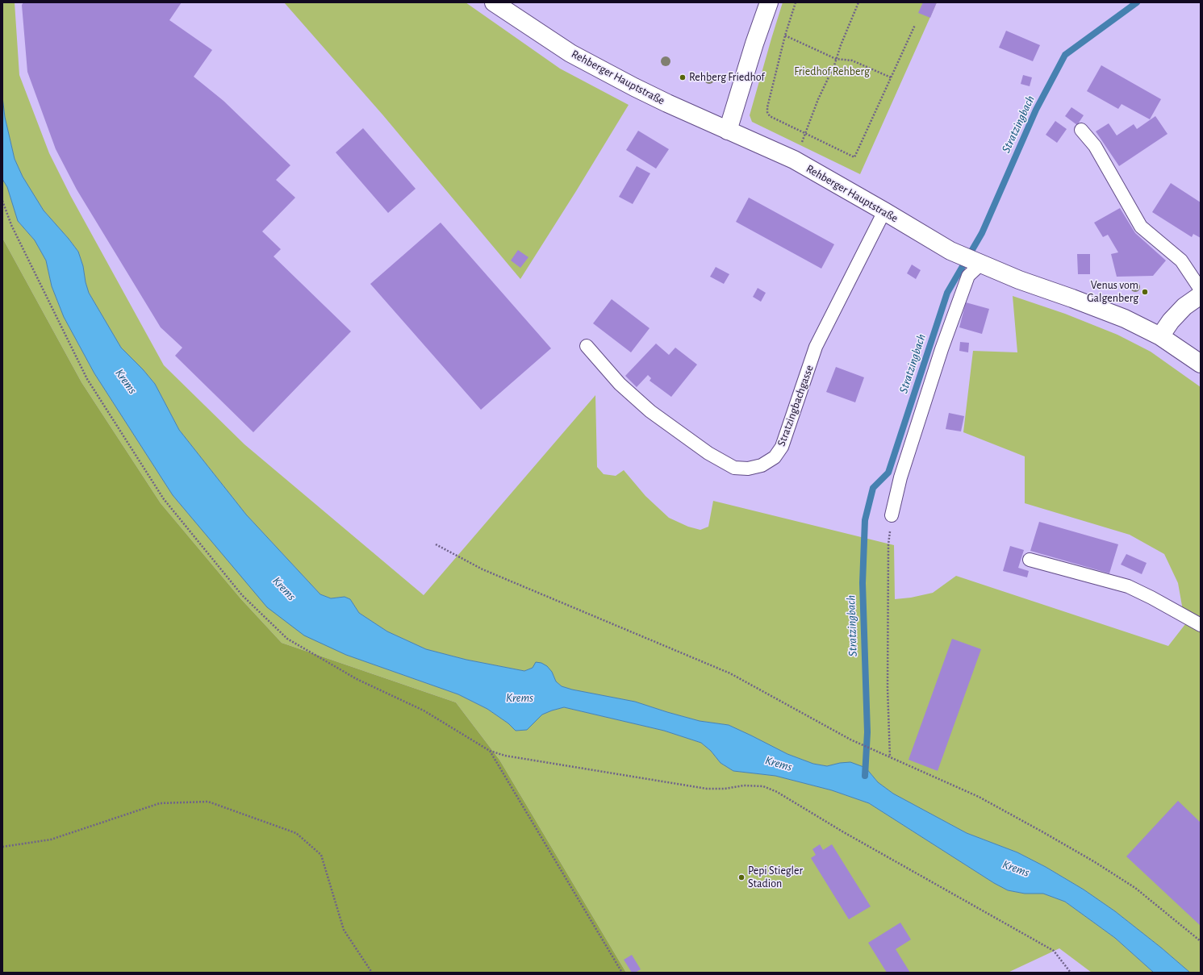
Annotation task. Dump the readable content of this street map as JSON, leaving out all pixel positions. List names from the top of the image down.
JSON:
{
  "streets": {
    "main road": ["Rehberger Hauptstraße"],
    "lane": ["Stratzingbachgasse"]
  },
  "crossings": [
    ["Rehberger Hauptstraße", "Stratzingbachgasse"]
  ],
  "water": ["Stratzingbach", "Krems"],
  "parks": ["Friedhof Rehberg"],
  "places": ["Rehberg Friedhof", "Venus vom Galgenberg", "Pepi Stiegler Stadion"]
}
